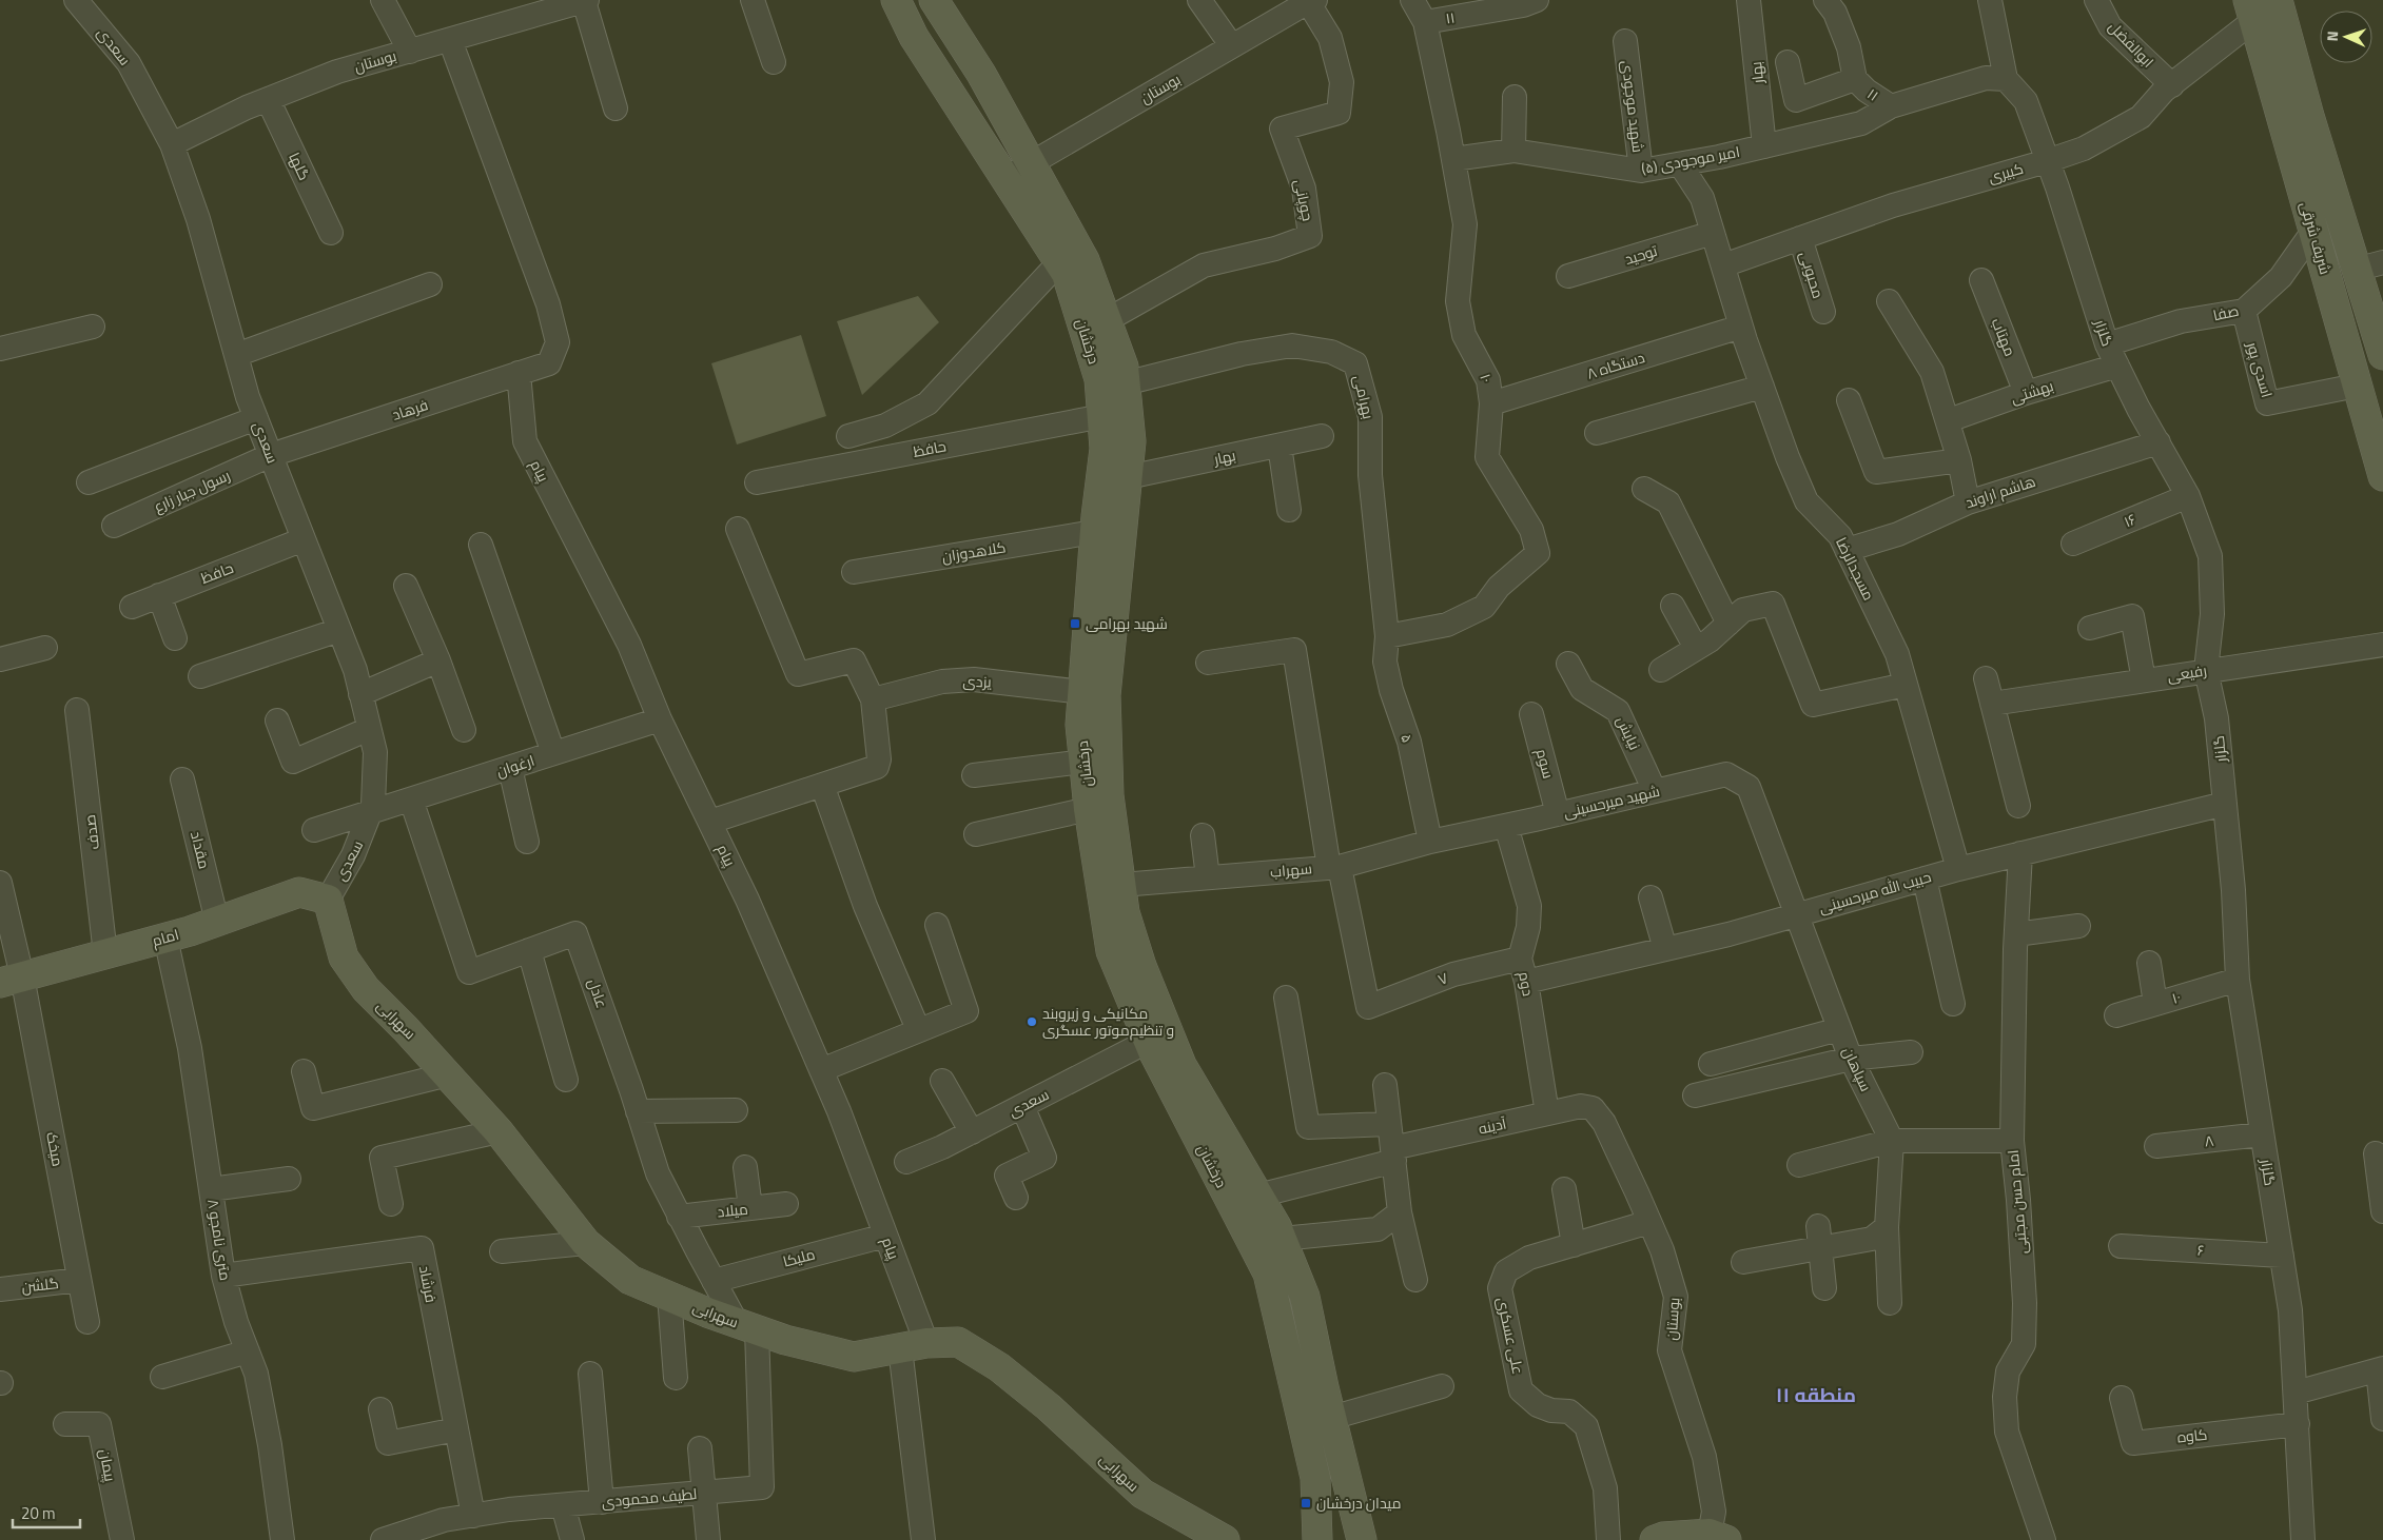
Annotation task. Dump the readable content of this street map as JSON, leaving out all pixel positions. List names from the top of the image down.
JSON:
{
  "streets": {
    "main road": [
      "شریف شرقی",
      "درخشان",
      "امام",
      "سهرابی"
    ],
    "street": [
      "۱۱",
      "ابوالفضل",
      "سعدی",
      "بوستان",
      "بهار",
      "شهید موجودی",
      "امیر موجودی (۵)",
      "گلها",
      "کبیری",
      "چوپانی",
      "توحید",
      "محبوبی",
      "صفا",
      "گلزار",
      "مهتاب",
      "۸ دستگاه",
      "اسدی پور",
      "۱۰",
      "بهشتی",
      "بهرامی",
      "فرهاد",
      "حافظ",
      "پیام",
      "رسول جبار زارع",
      "هاشم اراوند",
      "۱۶",
      "کلاهدوزان",
      "مسجدالرضا",
      "رفیعی",
      "یزدی",
      "نیایش",
      "۵",
      "سوم",
      "ارغوان",
      "شهید میرحسینی",
      "صدف",
      "مقداد",
      "سهراب",
      "حبیب الله میرحسینی",
      "۷",
      "دوم",
      "عادل",
      "سپاهان",
      "آدینه",
      "۸",
      "میخک",
      "امام حسن مجتبی",
      "میلاد",
      "۸ متری نامجو",
      "۶",
      "ملیکا",
      "فرشاد",
      "گلشن",
      "علی عسکری",
      "کاوه",
      "پیمان",
      "لطیف محمودی"
    ]
  },
  "crossings": [
    ["۱۱", "امیر موجودی (۵)"],
    ["۱۱", "گلزار"],
    ["۱۱", "۱۰"],
    ["ابوالفضل", "کبیری"],
    ["سعدی", "بوستان"],
    ["سعدی", "درخشان"],
    ["سعدی", "فرهاد"],
    ["سعدی", "حافظ"],
    ["سعدی", "رسول جبار زارع"],
    ["سعدی", "ارغوان"],
    ["سعدی", "امام"],
    ["سعدی", "سهرابی"],
    ["بوستان", "گلها"],
    ["بوستان", "چوپانی"],
    ["بوستان", "درخشان"],
    ["بوستان", "فرهاد"],
    ["بوستان", "آدینه"],
    ["بوستان", "علی عسکری"],
    ["بهار", "امیر موجودی (۵)"],
    ["بهار", "درخشان"],
    ["شهید موجودی", "امیر موجودی (۵)"],
    ["امیر موجودی (۵)", "۱۰"],
    ["امیر موجودی (۵)", "مسجدالرضا"],
    ["کبیری", "شریف شرقی"],
    ["کبیری", "محبوبی"],
    ["کبیری", "گلزار"],
    ["کبیری", "مسجدالرضا"],
    ["چوپانی", "درخشان"],
    ["شریف شرقی", "صفا"],
    ["شریف شرقی", "اسدی پور"],
    ["توحید", "مسجدالرضا"],
    ["صفا", "گلزار"],
    ["صفا", "اسدی پور"],
    ["گلزار", "۱۰"],
    ["گلزار", "بهشتی"],
    ["گلزار", "هاشم اراوند"],
    ["گلزار", "۱۶"],
    ["گلزار", "رفیعی"],
    ["گلزار", "حبیب الله میرحسینی"],
    ["گلزار", "۸"],
    ["گلزار", "۶"],
    ["گلزار", "کاوه"],
    ["مهتاب", "بهشتی"],
    ["درخشان", "بهرامی"],
    ["درخشان", "حافظ"],
    ["درخشان", "کلاهدوزان"],
    ["درخشان", "یزدی"],
    ["درخشان", "سهراب"],
    ["درخشان", "آدینه"],
    ["۸ دستگاه", "۱۰"],
    ["۸ دستگاه", "مسجدالرضا"],
    ["۱۰", "بهرامی"],
    ["۱۰", "۵"],
    ["بهرامی", "۵"],
    ["فرهاد", "پیام"],
    ["فرهاد", "رسول جبار زارع"],
    ["پیام", "ارغوان"],
    ["پیام", "سهرابی"],
    ["پیام", "ملیکا"],
    ["هاشم اراوند", "مسجدالرضا"],
    ["مسجدالرضا", "حبیب الله میرحسینی"],
    ["نیایش", "شهید میرحسینی"],
    ["۵", "شهید میرحسینی"],
    ["سوم", "شهید میرحسینی"],
    ["ارغوان", "عادل"],
    ["شهید میرحسینی", "سهراب"],
    ["شهید میرحسینی", "حبیب الله میرحسینی"],
    ["شهید میرحسینی", "۷"],
    ["شهید میرحسینی", "دوم"],
    ["شهید میرحسینی", "سپاهان"],
    ["صدف", "امام"],
    ["مقداد", "امام"],
    ["سهراب", "۷"],
    ["حبیب الله میرحسینی", "۷"],
    ["حبیب الله میرحسینی", "دوم"],
    ["حبیب الله میرحسینی", "سپاهان"],
    ["حبیب الله میرحسینی", "امام حسن مجتبی"],
    ["امام", "سهرابی"],
    ["امام", "میخک"],
    ["امام", "۸ متری نامجو"],
    ["۷", "دوم"],
    ["دوم", "آدینه"],
    ["عادل", "سهرابی"],
    ["عادل", "میلاد"],
    ["عادل", "ملیکا"],
    ["عادل", "لطیف محمودی"],
    ["سهرابی", "لطیف محمودی"],
    ["میخک", "گلشن"],
    ["۸ متری نامجو", "فرشاد"],
    ["فرشاد", "لطیف محمودی"]
  ],
  "districts": ["منطقه ۱۱"],
  "places": {
    "transit": ["شهید بهرامی", "میدان درخشان"],
    "other": ["مکانیکی و زیروبند و تنظیم‌موتور عسگری"]
  },
  "scale_bar": "20 m",
  "north": "left"
}
